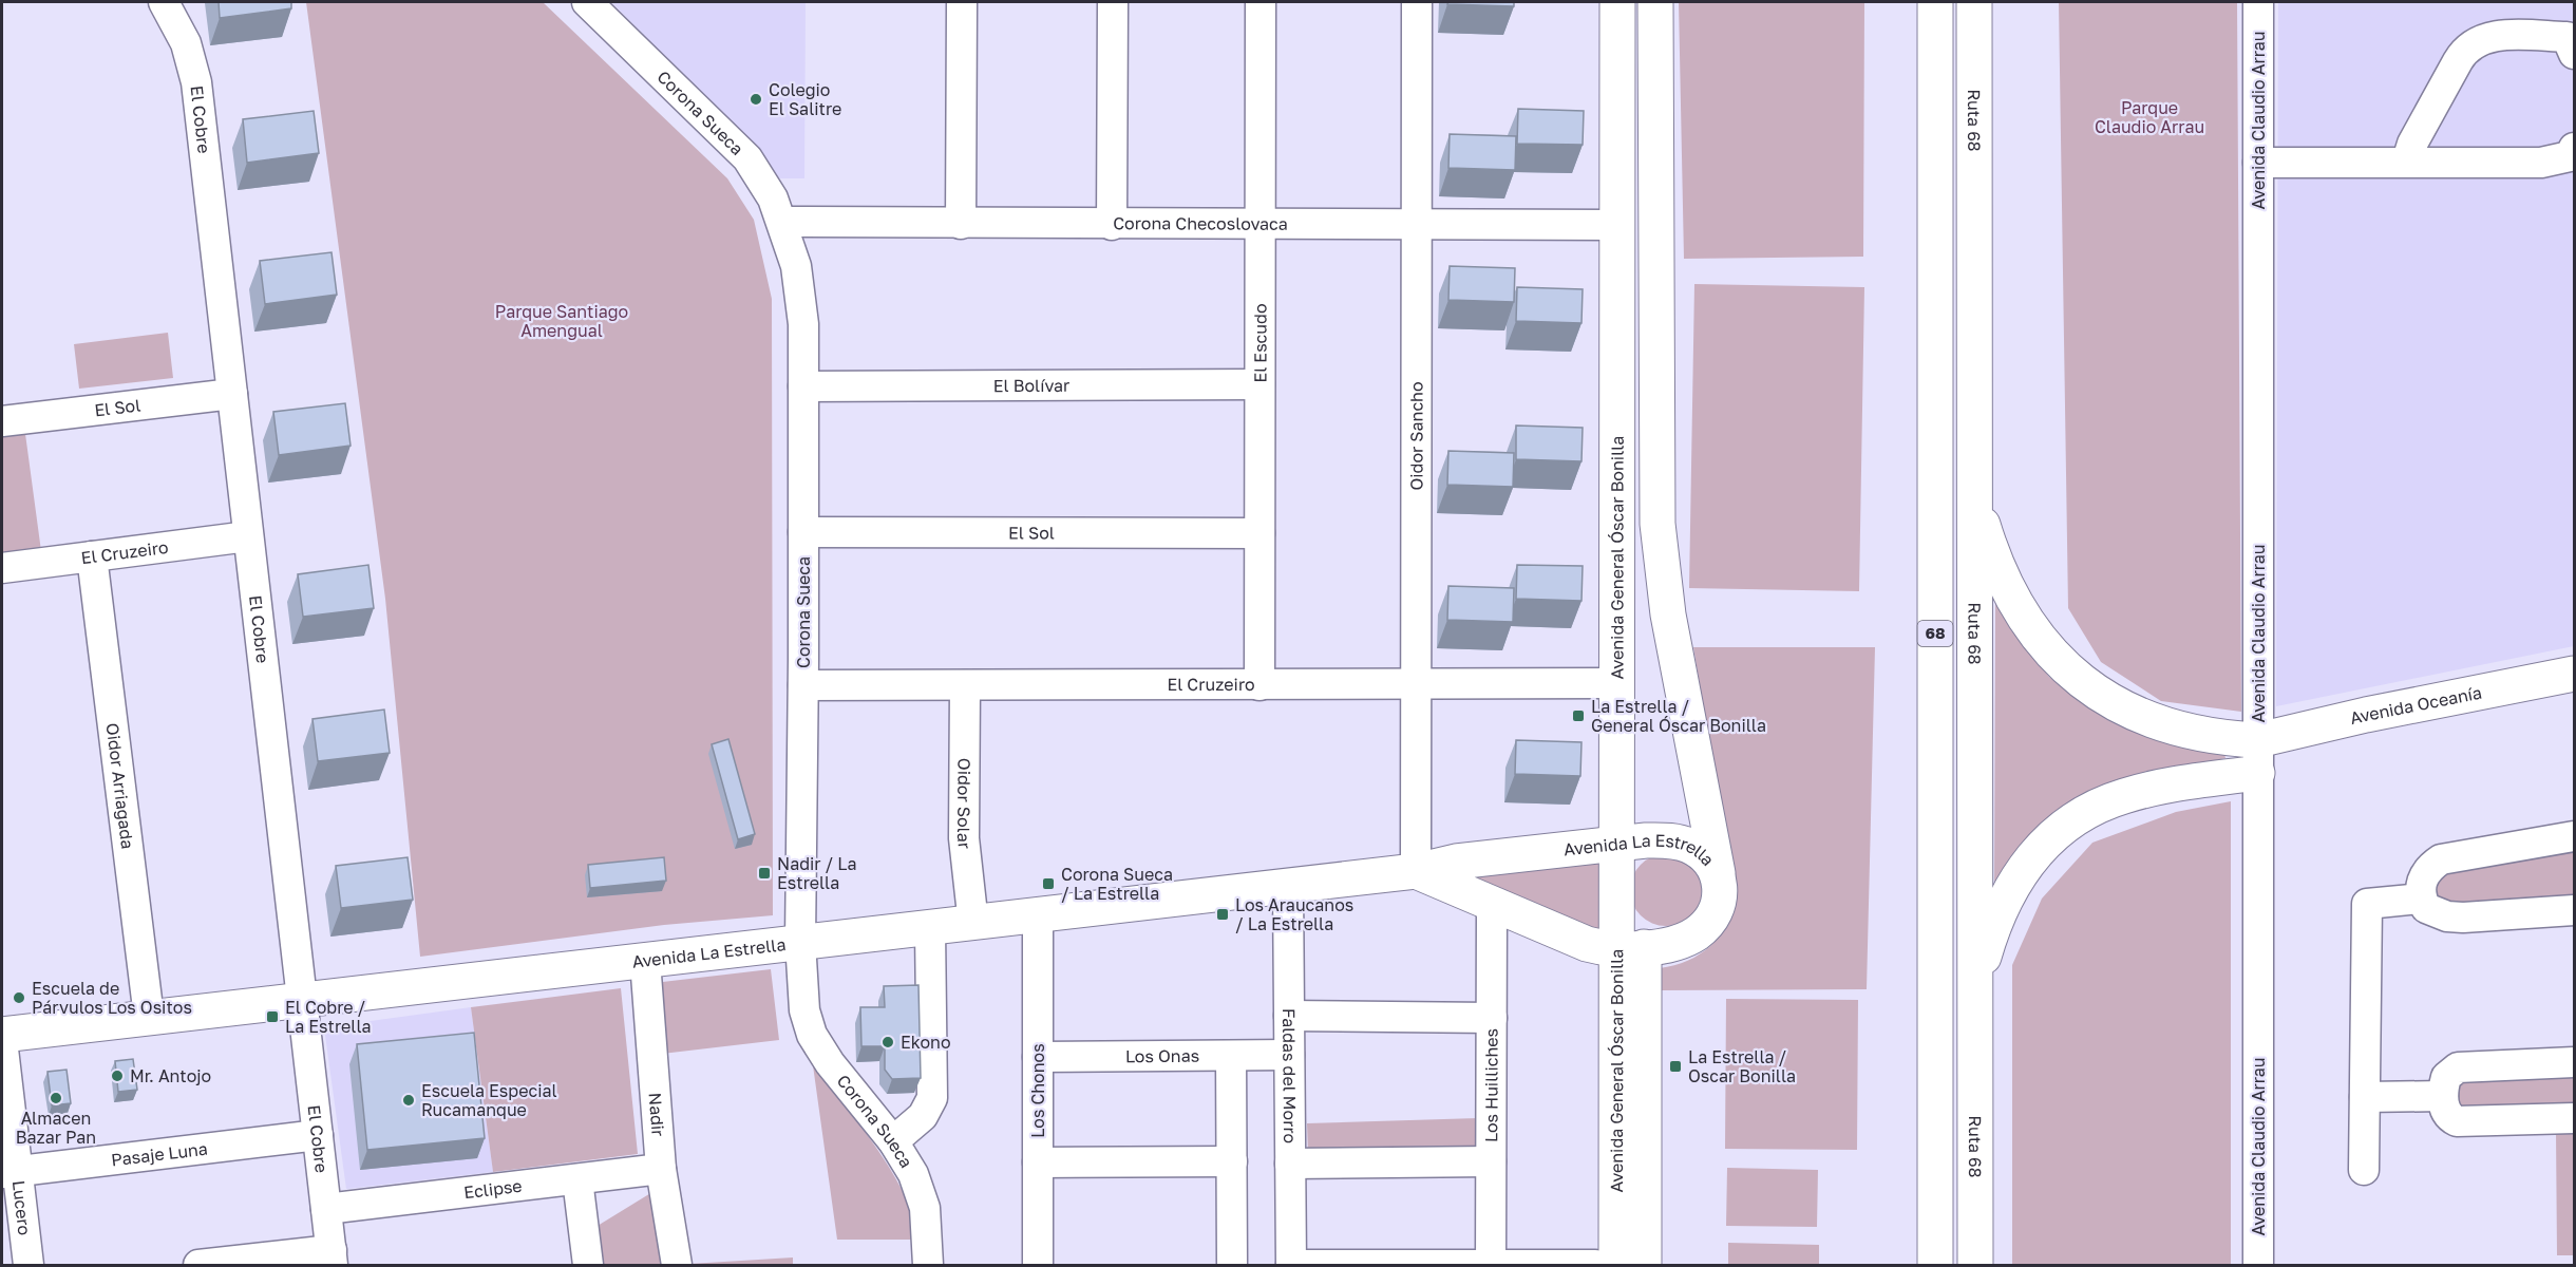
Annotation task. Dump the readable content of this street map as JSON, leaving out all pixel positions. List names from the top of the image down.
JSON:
{
  "streets": {
    "main road": [
      "Ruta 68",
      "Avenida General Óscar Bonilla",
      "68",
      "Avenida Oceanía",
      "Avenida La Estrella"
    ],
    "street": [
      "Corona Sueca",
      "El Cobre",
      "Avenida Claudio Arrau",
      "Corona Checoslovaca",
      "El Escudo",
      "El Bolívar",
      "El Sol",
      "Oidor Sancho",
      "El Cruzeiro",
      "Oidor Arriagada",
      "Oidor Solar",
      "Los Onas",
      "Faldas del Morro",
      "Los Huilliches",
      "Los Chonos",
      "Nadir",
      "Pasaje Luna",
      "Eclipse",
      "Lucero"
    ]
  },
  "crossings": [
    ["Corona Sueca", "Corona Checoslovaca"],
    ["Corona Sueca", "El Bolívar"],
    ["Corona Sueca", "El Sol"],
    ["Corona Sueca", "El Cruzeiro"],
    ["Corona Sueca", "Avenida La Estrella"],
    ["El Cobre", "El Sol"],
    ["El Cobre", "El Cruzeiro"],
    ["El Cobre", "Avenida La Estrella"],
    ["El Cobre", "Pasaje Luna"],
    ["El Cobre", "Eclipse"],
    ["Avenida Claudio Arrau", "Avenida Oceanía"],
    ["Corona Checoslovaca", "El Escudo"],
    ["Corona Checoslovaca", "Oidor Sancho"],
    ["Corona Checoslovaca", "Avenida General Óscar Bonilla"],
    ["El Escudo", "El Bolívar"],
    ["El Escudo", "El Sol"],
    ["El Escudo", "El Cruzeiro"],
    ["Oidor Sancho", "El Cruzeiro"],
    ["Oidor Sancho", "Avenida La Estrella"],
    ["El Cruzeiro", "Avenida General Óscar Bonilla"],
    ["El Cruzeiro", "Oidor Arriagada"],
    ["El Cruzeiro", "Oidor Solar"],
    ["Avenida General Óscar Bonilla", "Avenida La Estrella"],
    ["Oidor Arriagada", "Avenida La Estrella"],
    ["Oidor Solar", "Avenida La Estrella"],
    ["Avenida La Estrella", "Faldas del Morro"],
    ["Avenida La Estrella", "Los Huilliches"],
    ["Avenida La Estrella", "Los Chonos"],
    ["Avenida La Estrella", "Nadir"],
    ["Avenida La Estrella", "Lucero"],
    ["Los Onas", "Faldas del Morro"],
    ["Los Onas", "Los Chonos"],
    ["Nadir", "Eclipse"],
    ["Pasaje Luna", "Lucero"]
  ],
  "parks": ["Parque Claudio Arrau", "Parque Santiago Amengual"],
  "places": {
    "other": [
      "Colegio El Salitre",
      "Escuela de Párvulos Los Ositos",
      "Ekono",
      "Mr. Antojo",
      "Almacen Bazar Pan",
      "Escuela Especial Rucamanque"
    ],
    "transit": [
      "La Estrella / General Óscar Bonilla",
      "Nadir / La Estrella",
      "Corona Sueca / La Estrella",
      "Los Araucanos / La Estrella",
      "El Cobre / La Estrella",
      "La Estrella / Oscar Bonilla"
    ]
  }
}
